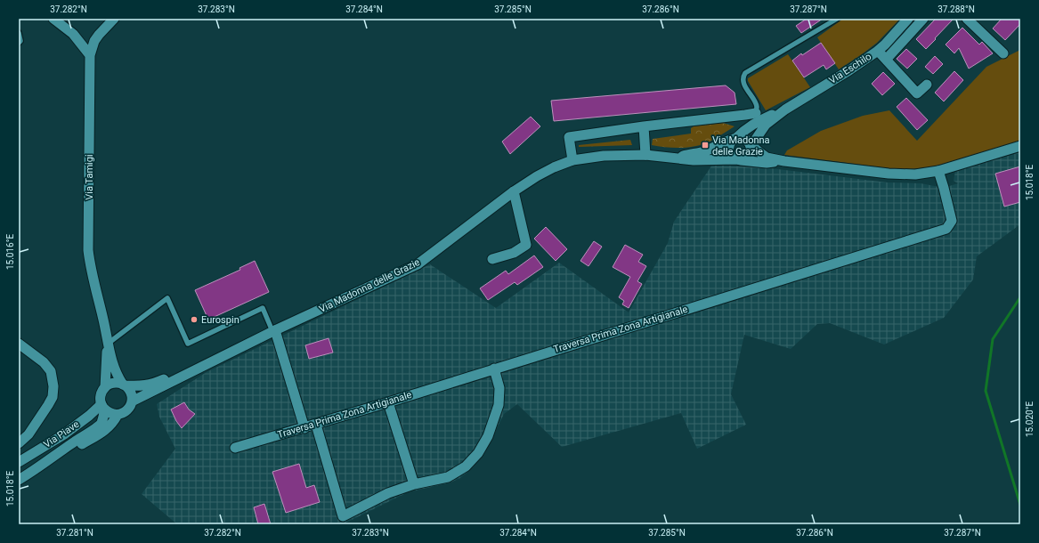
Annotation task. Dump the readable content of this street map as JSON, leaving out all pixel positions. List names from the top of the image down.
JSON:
{
  "streets": {
    "street": [
      "Via Eschilo",
      "Via Tamigi",
      "Via Madonna delle Grazie",
      "Traversa Prima Zona Artigianale",
      "Via Piave"
    ]
  },
  "places": {
    "transit": ["Via Madonna delle Grazie"],
    "other": ["Eurospin"]
  },
  "coordinates": [
    "37.282°N",
    "37.283°N",
    "37.284°N",
    "37.285°N",
    "37.286°N",
    "37.287°N",
    "37.288°N",
    "15.018°E",
    "15.016°E",
    "15.020°E",
    "37.281°N"
  ]
}
